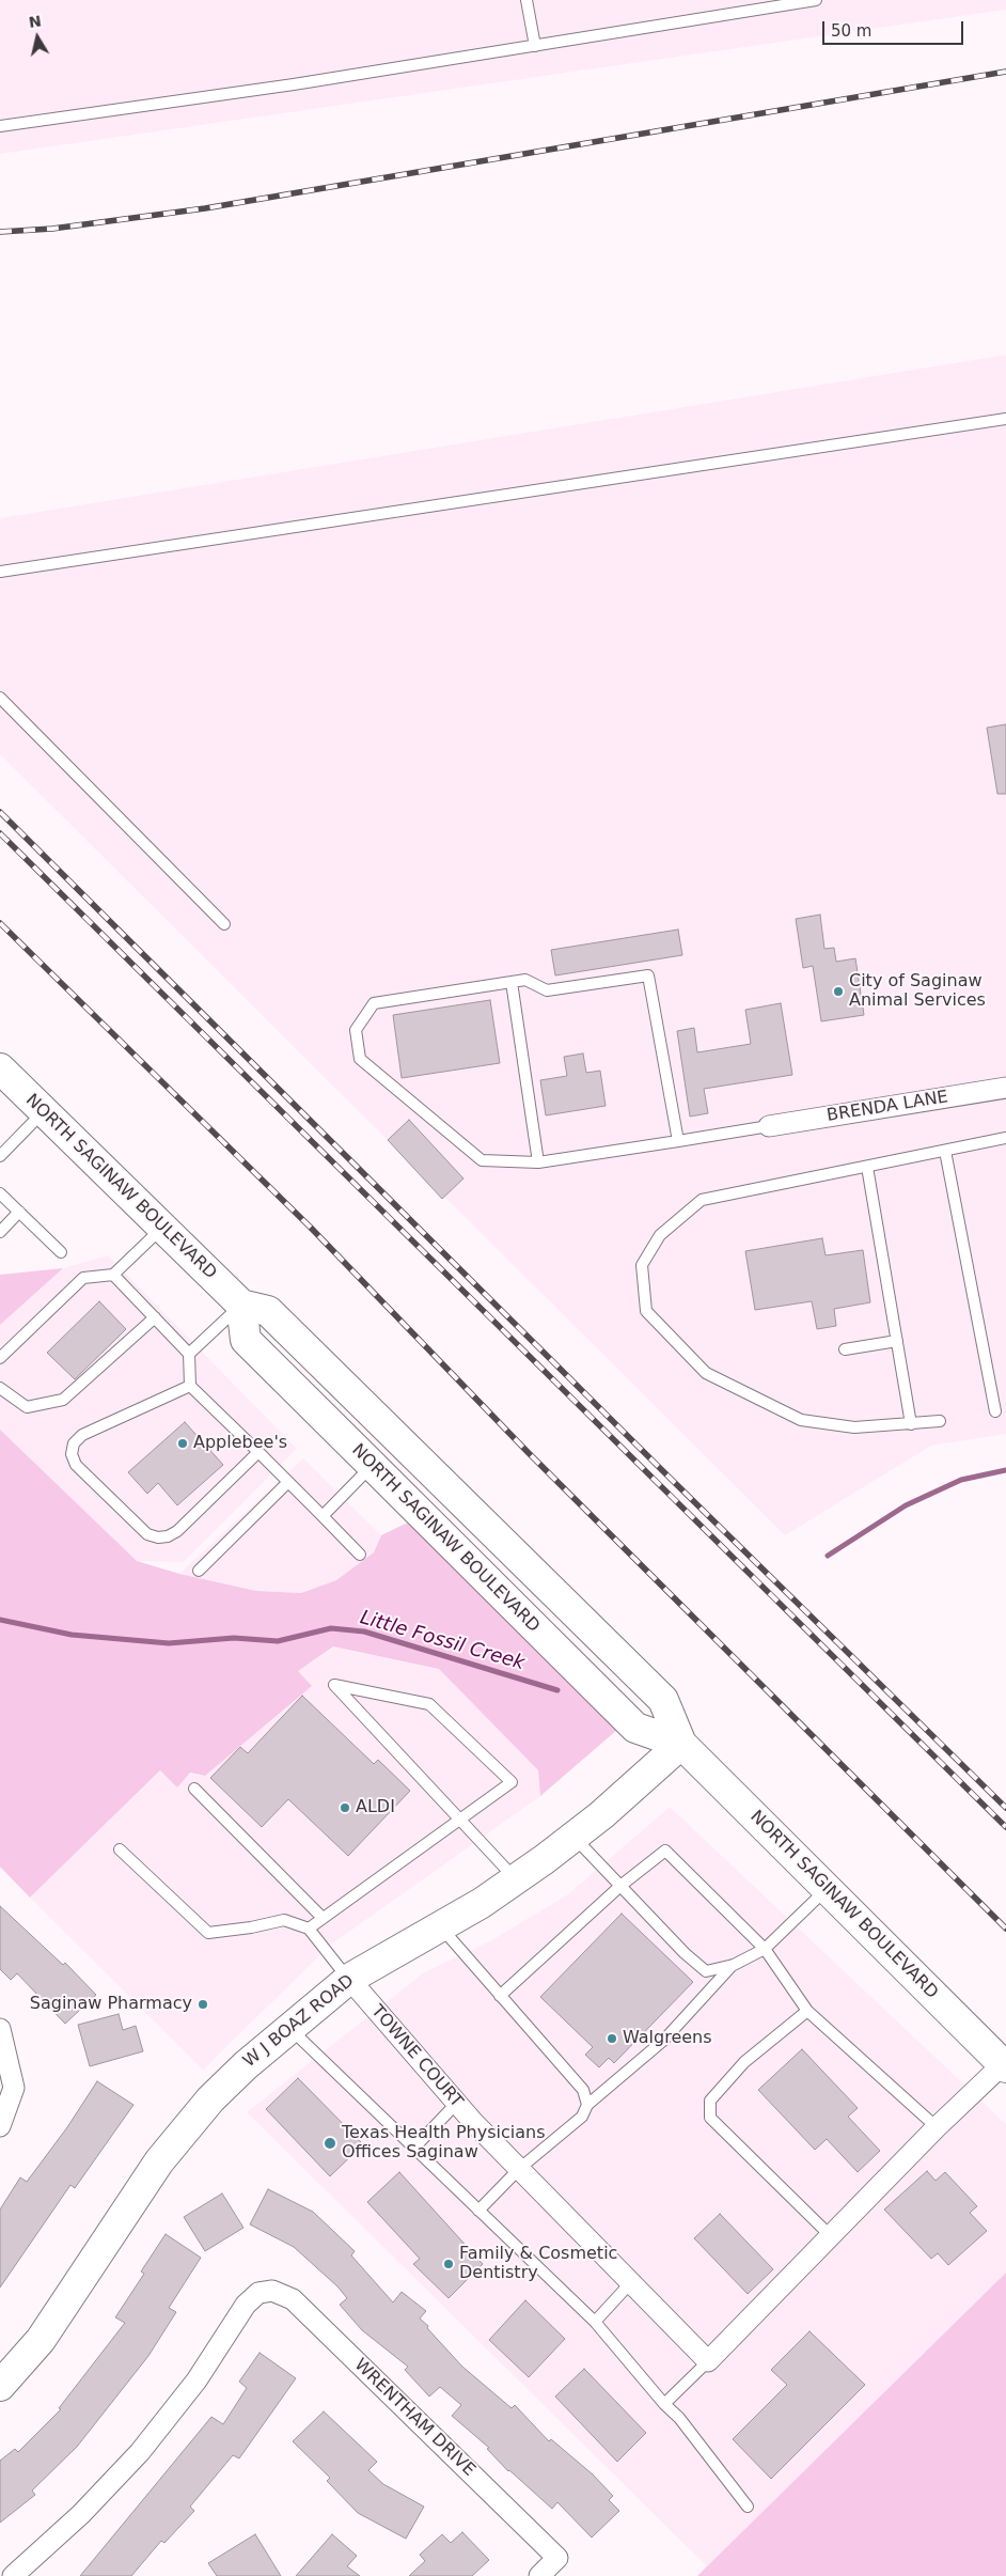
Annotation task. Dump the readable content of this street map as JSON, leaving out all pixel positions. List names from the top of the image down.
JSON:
{
  "streets": {
    "main road": ["NORTH SAGINAW BOULEVARD", "W J BOAZ ROAD"],
    "street": ["BRENDA LANE", "TOWNE COURT", "WRENTHAM DRIVE"]
  },
  "crossings": [
    ["NORTH SAGINAW BOULEVARD", "W J BOAZ ROAD"],
    ["W J BOAZ ROAD", "TOWNE COURT"]
  ],
  "water": ["Little Fossil Creek"],
  "places": [
    "City of Saginaw Animal Services",
    "Applebee's",
    "ALDI",
    "Saginaw Pharmacy",
    "Walgreens",
    "Texas Health Physicians Offices Saginaw",
    "Family & Cosmetic Dentistry"
  ],
  "scale_bar": "50 m",
  "north": "top"
}
